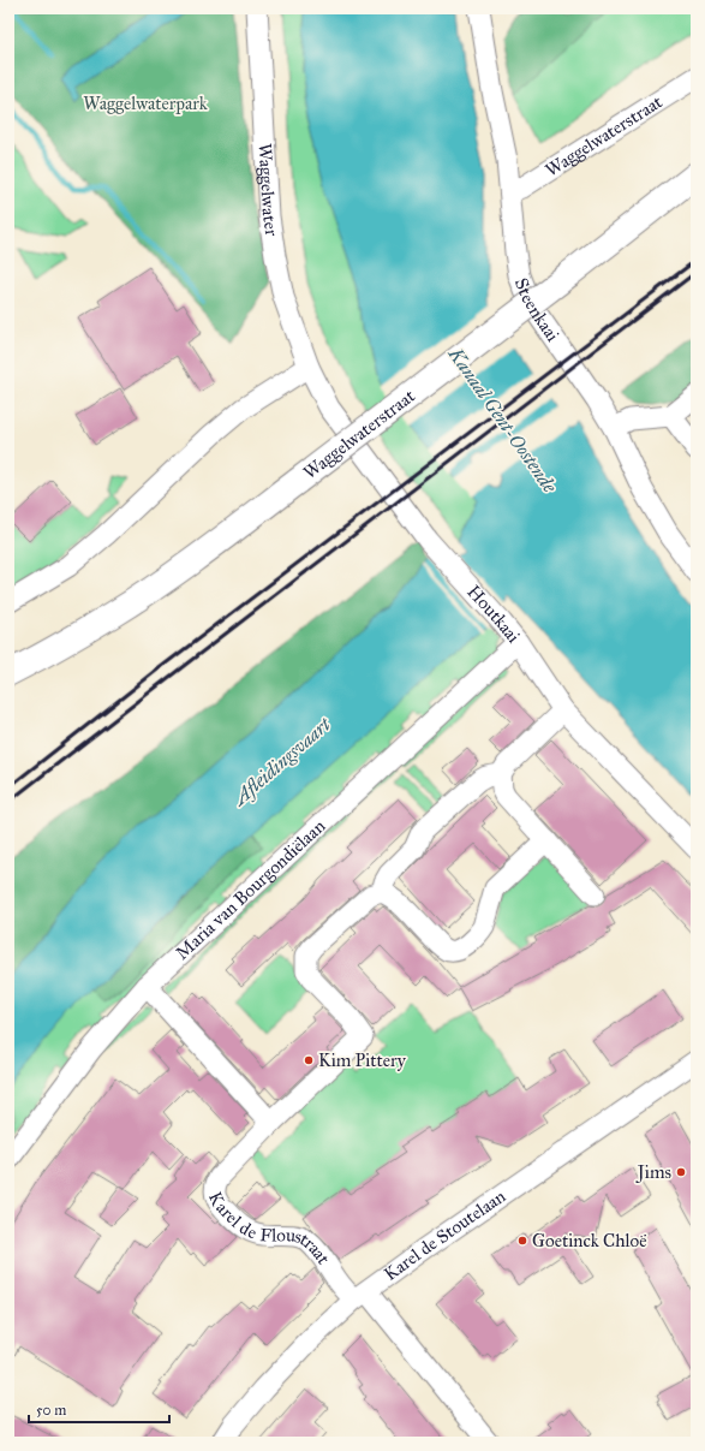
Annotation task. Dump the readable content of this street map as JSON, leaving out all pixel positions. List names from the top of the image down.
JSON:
{
  "streets": {
    "main road": ["Waggelwaterstraat"],
    "street": [
      "Waggelwater",
      "Steenkaai",
      "Houtkaai",
      "Maria van Bourgondiëlaan",
      "Karel de Floustraat",
      "Karel de Stoutelaan"
    ]
  },
  "crossings": [
    ["Waggelwaterstraat", "Steenkaai"],
    ["Waggelwater", "Houtkaai"],
    ["Houtkaai", "Maria van Bourgondiëlaan"],
    ["Karel de Floustraat", "Karel de Stoutelaan"]
  ],
  "water": ["Kanaal Gent-Oostende", "Afleidingsvaart"],
  "parks": ["Waggelwaterpark"],
  "places": ["Kim Pittery", "Jims", "Goetinck Chloë"],
  "scale_bar": "50 m"
}
